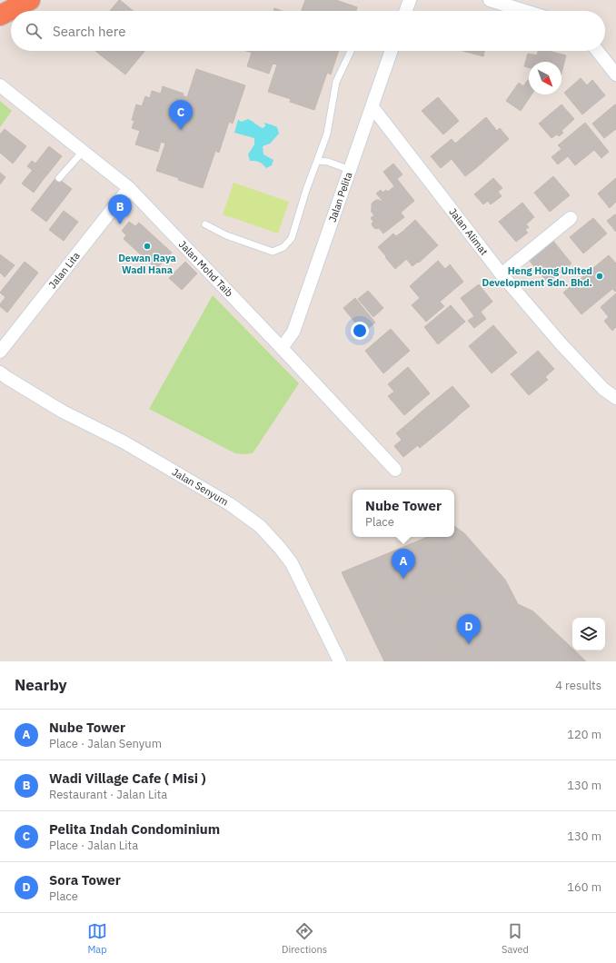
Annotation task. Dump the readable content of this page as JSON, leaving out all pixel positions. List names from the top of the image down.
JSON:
{
  "streets": {
    "street": [
      "Jalan Pelita",
      "Jalan Alimat",
      "Jalan Mohd Taib",
      "Jalan Lita",
      "Jalan Senyum"
    ]
  },
  "crossings": [
    ["Jalan Pelita", "Jalan Alimat"],
    ["Jalan Pelita", "Jalan Mohd Taib"],
    ["Jalan Mohd Taib", "Jalan Lita"]
  ],
  "places": ["Dewan Raya Wadi Hana", "Heng Hong United Development Sdn. Bhd."],
  "north": "bottom right",
  "page": {
    "search": "Search here",
    "pins": [
      "C",
      "B",
      "A",
      "D"
    ],
    "popup": ["Nube Tower", "Place"],
    "heading": ["Nearby", "4 results"],
    "list": [
      {
        "mark": "A",
        "name": "Nube Tower",
        "note": "Place · Jalan Senyum",
        "value": "120 m"
      },
      {
        "mark": "B",
        "name": "Wadi Village Cafe ( Misi )",
        "note": "Restaurant · Jalan Lita",
        "value": "130 m"
      },
      {
        "mark": "C",
        "name": "Pelita Indah Condominium",
        "note": "Place · Jalan Lita",
        "value": "130 m"
      },
      {
        "mark": "D",
        "name": "Sora Tower",
        "note": "Place",
        "value": "160 m"
      }
    ],
    "nav": ["Map", "Directions", "Saved"]
  }
}
